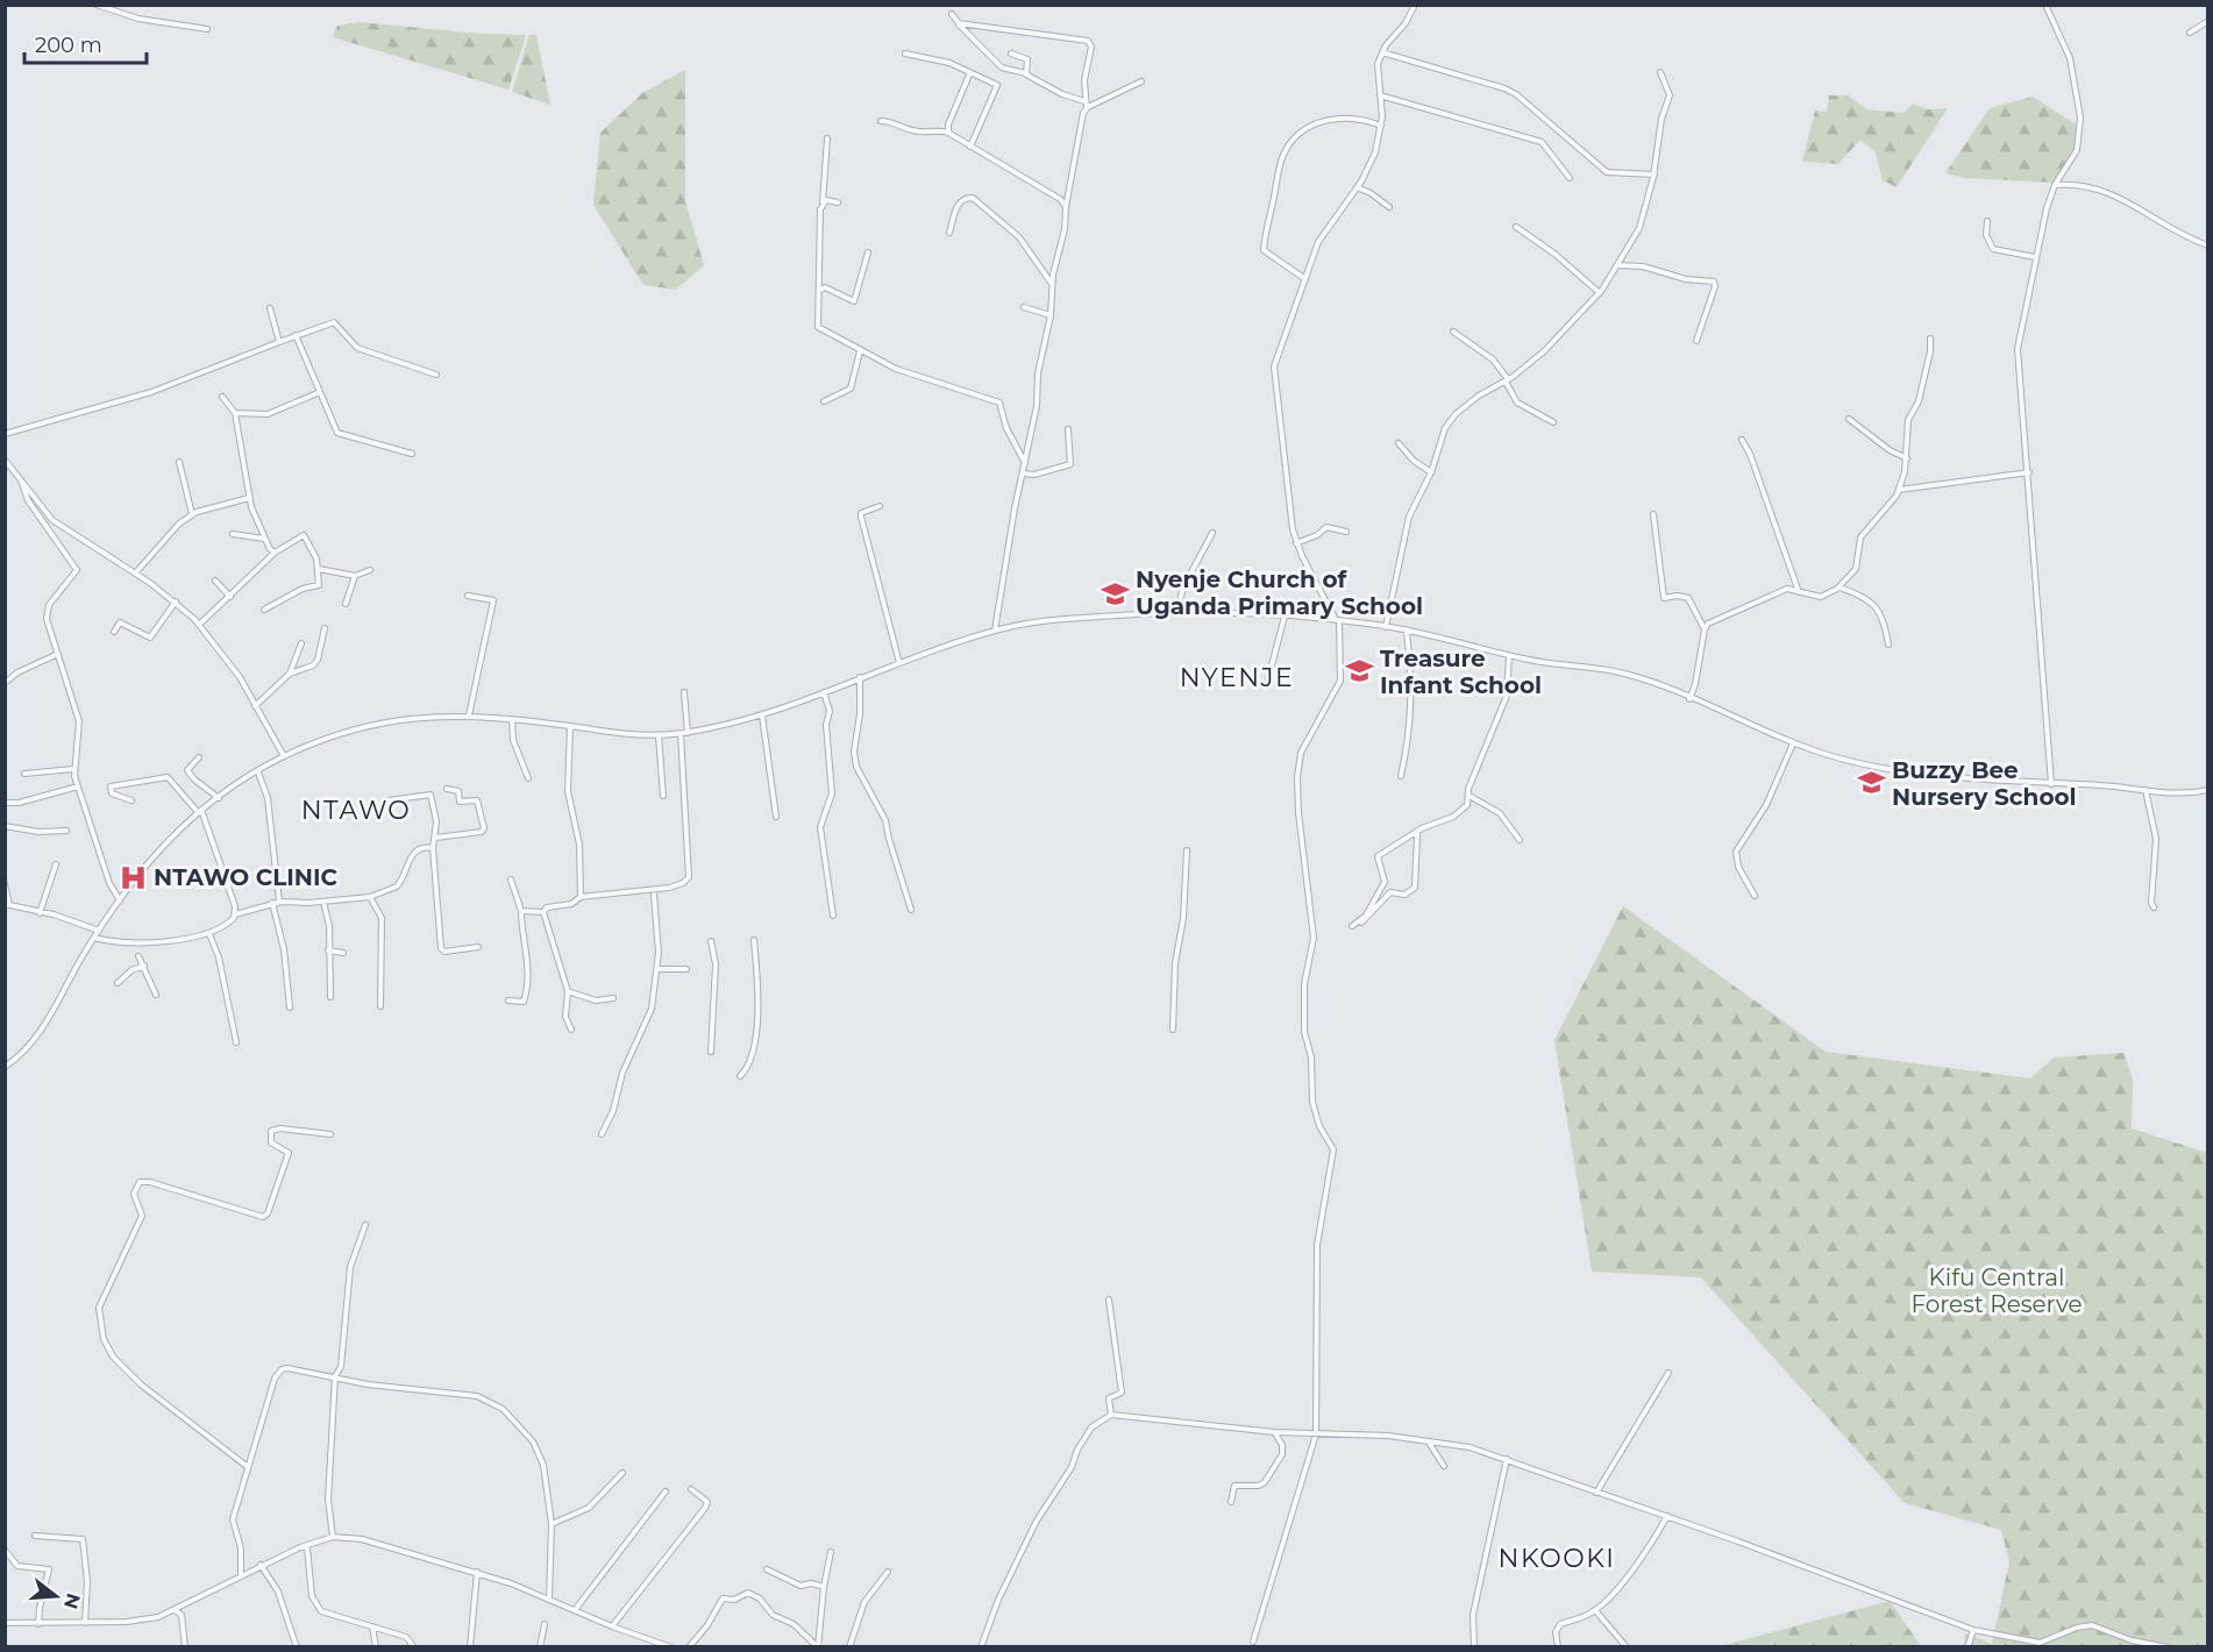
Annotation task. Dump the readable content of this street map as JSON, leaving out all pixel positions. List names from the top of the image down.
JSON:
{
  "districts": ["NYENJE", "NTAWO", "NKOOKI"],
  "parks": ["Kifu Central Forest Reserve"],
  "places": {
    "school or university": ["Nyenje Church of Uganda Primary School", "Treasure Infant School", "Buzzy Bee Nursery School"],
    "hospital": ["NTAWO CLINIC"]
  },
  "scale_bar": "200 m",
  "north": "right"
}
